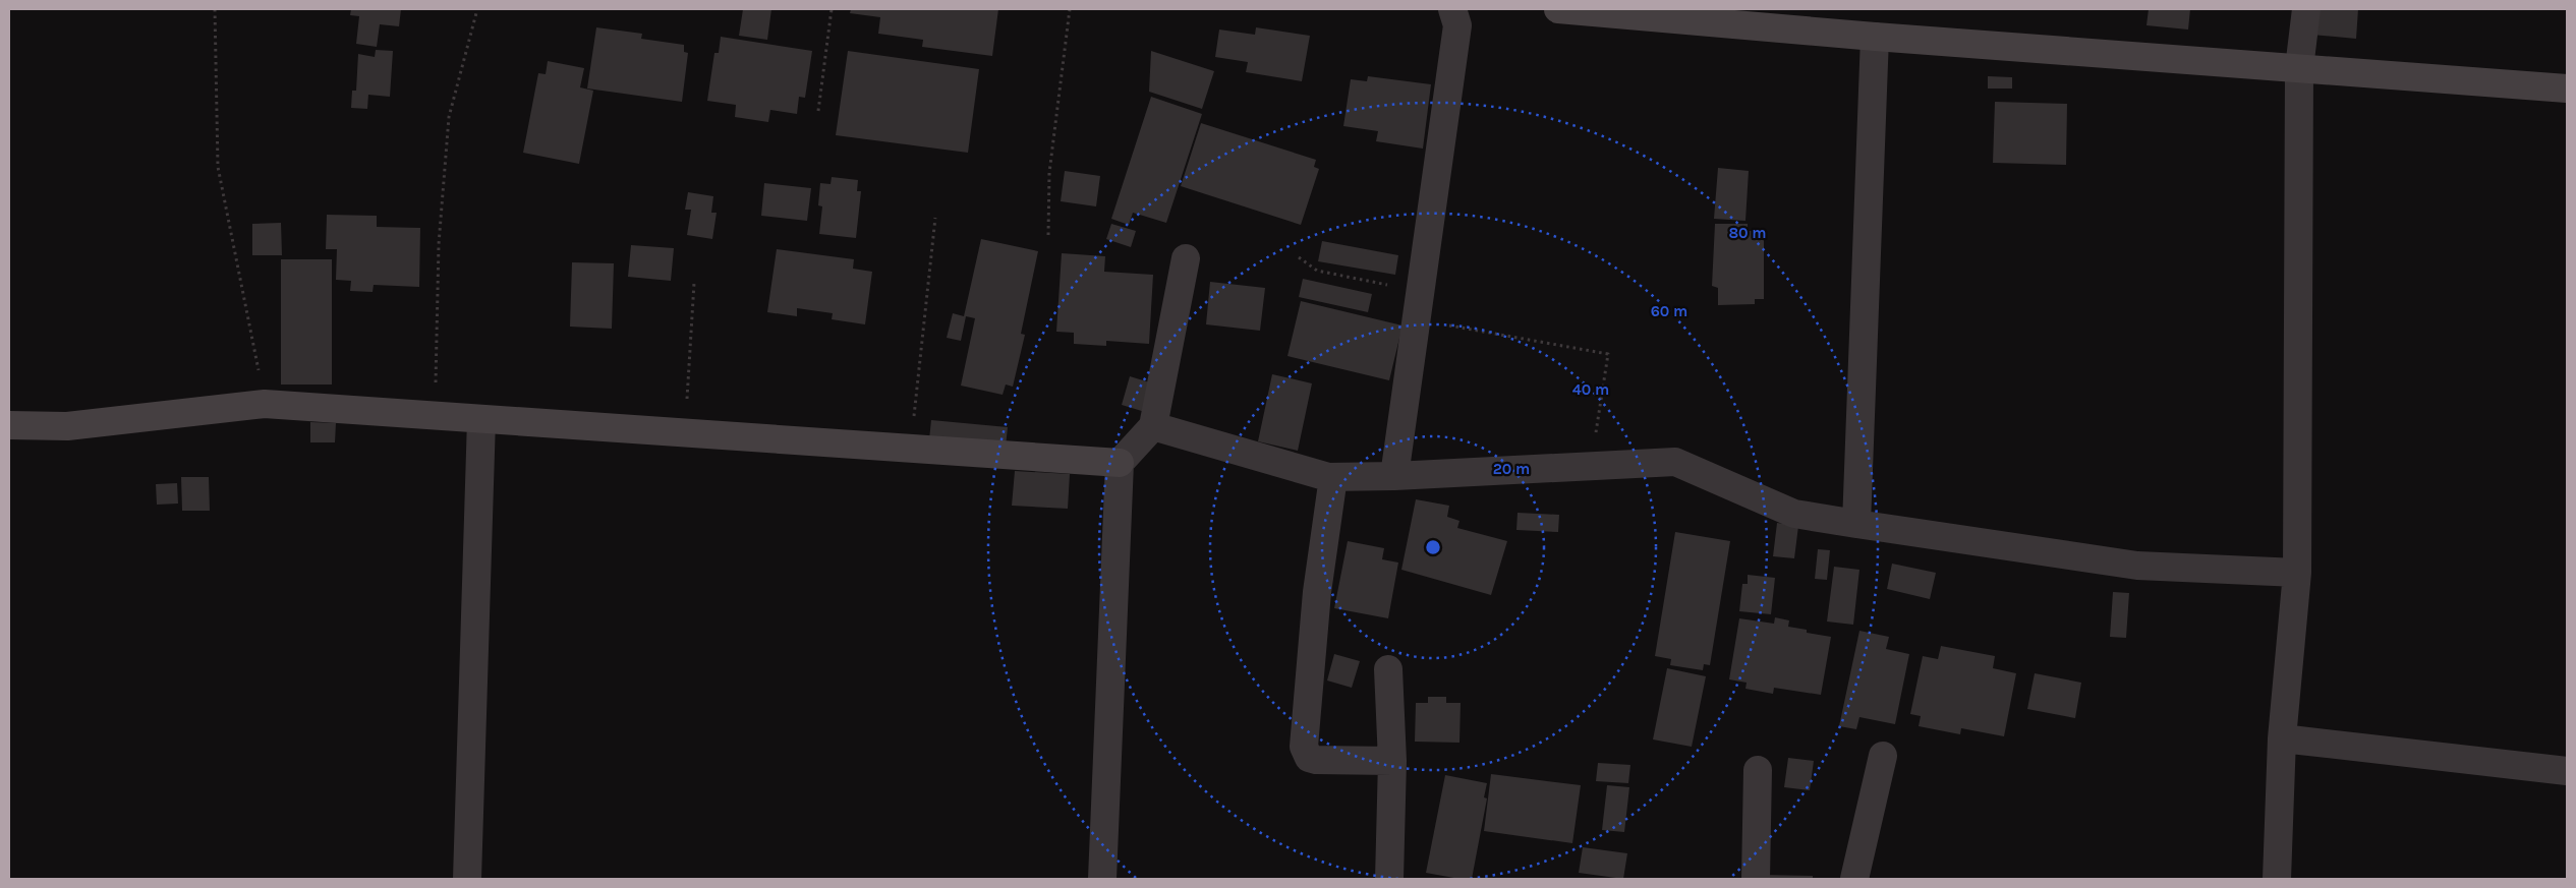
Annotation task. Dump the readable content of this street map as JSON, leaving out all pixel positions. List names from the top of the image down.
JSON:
{
  "rings": [
    "80 m",
    "60 m",
    "40 m",
    "20 m"
  ]
}
